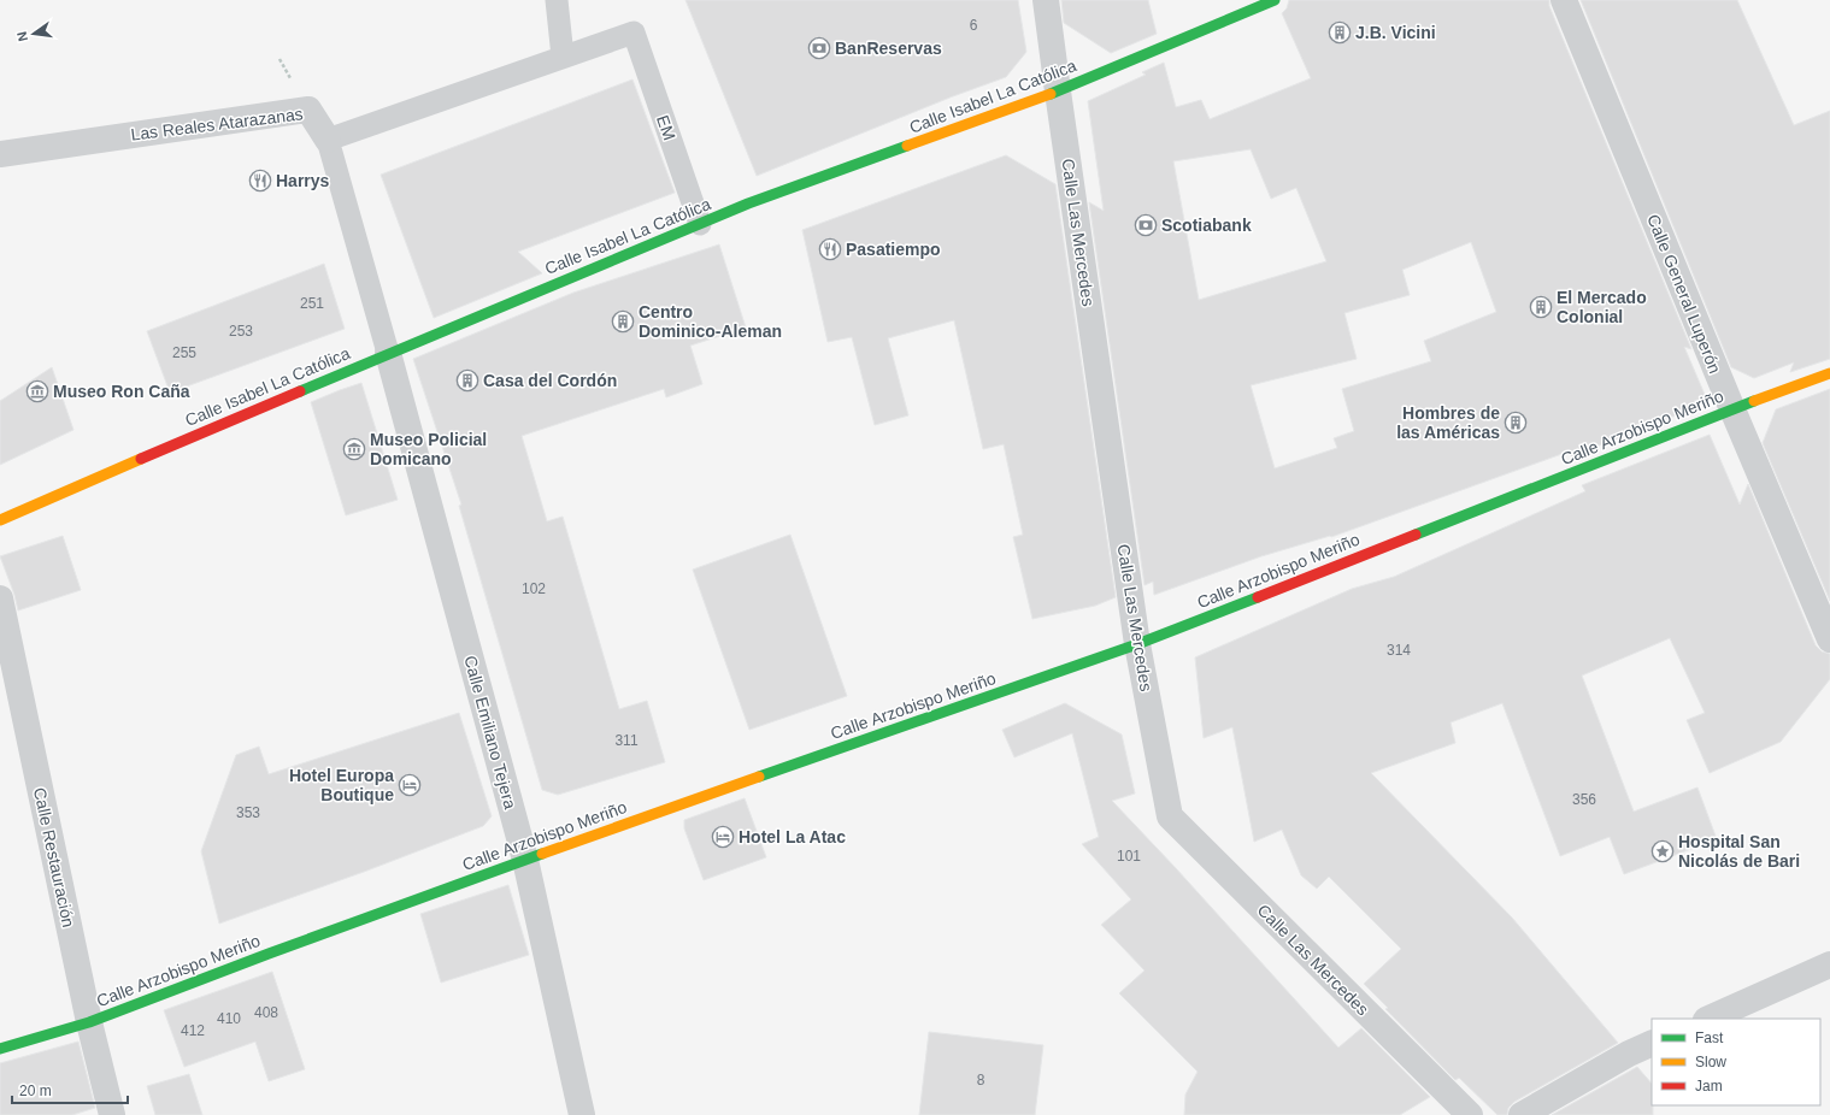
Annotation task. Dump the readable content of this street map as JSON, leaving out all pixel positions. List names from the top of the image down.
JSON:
{
  "streets": {
    "street": [
      "Calle Isabel La Católica",
      "Las Reales Atarazanas",
      "Calle Las Mercedes",
      "Calle General Luperón",
      "Calle Arzobispo Meriño",
      "Calle Emiliano Tejera",
      "Calle Restauración"
    ],
    "lane": ["EM"]
  },
  "crossings": [
    ["Calle Isabel La Católica", "EM"],
    ["Calle Isabel La Católica", "Calle Las Mercedes"],
    ["Calle Isabel La Católica", "Calle Emiliano Tejera"],
    ["Calle Las Mercedes", "Calle Arzobispo Meriño"],
    ["Calle General Luperón", "Calle Arzobispo Meriño"],
    ["Calle Arzobispo Meriño", "Calle Emiliano Tejera"],
    ["Calle Arzobispo Meriño", "Calle Restauración"]
  ],
  "places": {
    "building": [
      "J.B. Vicini",
      "El Mercado Colonial",
      "Centro Dominico-Aleman",
      "Casa del Cordón",
      "Hombres de las Américas"
    ],
    "bank": ["BanReservas", "Scotiabank"],
    "restaurant": ["Harrys", "Pasatiempo"],
    "museum": ["Museo Ron Caña", "Museo Policial Domicano"],
    "hotel": ["Hotel Europa Boutique", "Hotel La Atac"],
    "place": ["Hospital San Nicolás de Bari"]
  },
  "house_numbers": [
    "6",
    "251",
    "253",
    "255",
    "102",
    "314",
    "311",
    "356",
    "353",
    "101",
    "408",
    "410",
    "412",
    "8"
  ],
  "legend": ["Fast", "Slow", "Jam"],
  "scale_bar": "20 m",
  "north": "left"
}
